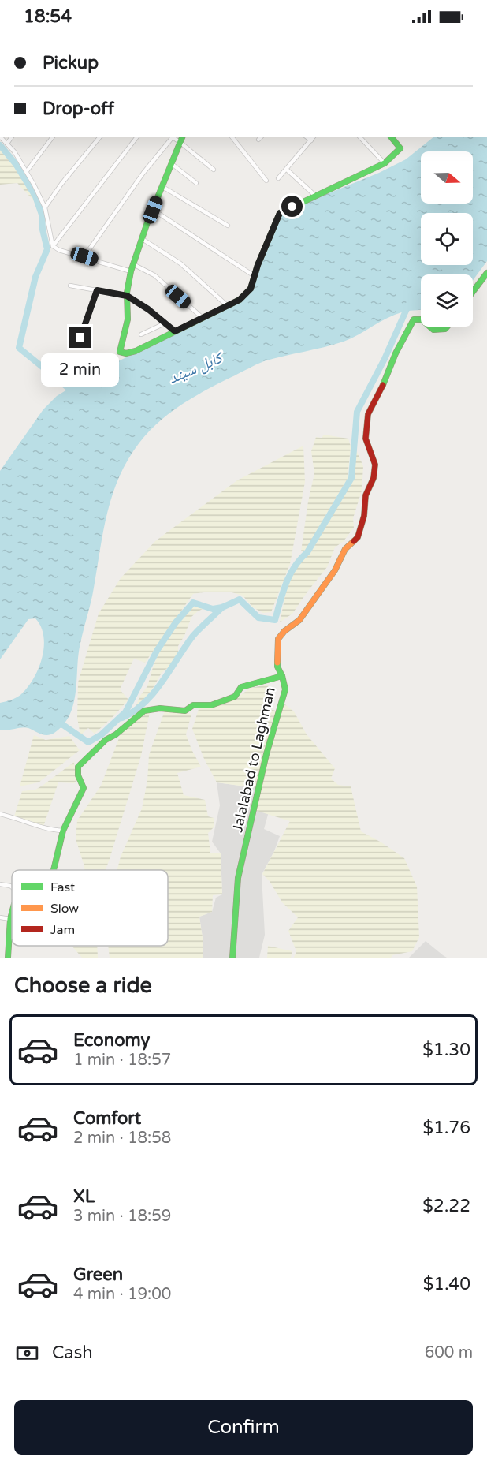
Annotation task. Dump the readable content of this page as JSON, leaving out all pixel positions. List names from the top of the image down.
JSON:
{
  "streets": {
    "street": ["Jalalabad to Laghman"]
  },
  "water": ["کابل سيند"],
  "legend": ["Fast", "Slow", "Jam"],
  "north": "right",
  "page": {
    "status": "18:54",
    "banner": ["Pickup", "Drop-off"],
    "bubble": "2 min",
    "heading": "Choose a ride",
    "list": [
      {
        "name": "Economy",
        "note": "1 min · 18:57",
        "value": "$1.30"
      },
      {
        "name": "Comfort",
        "note": "2 min · 18:58",
        "value": "$1.76"
      },
      {
        "name": "XL",
        "note": "3 min · 18:59",
        "value": "$2.22"
      },
      {
        "name": "Green",
        "note": "4 min · 19:00",
        "value": "$1.40"
      }
    ],
    "pay": ["Cash", "600 m"],
    "buttons": "Confirm"
  }
}
